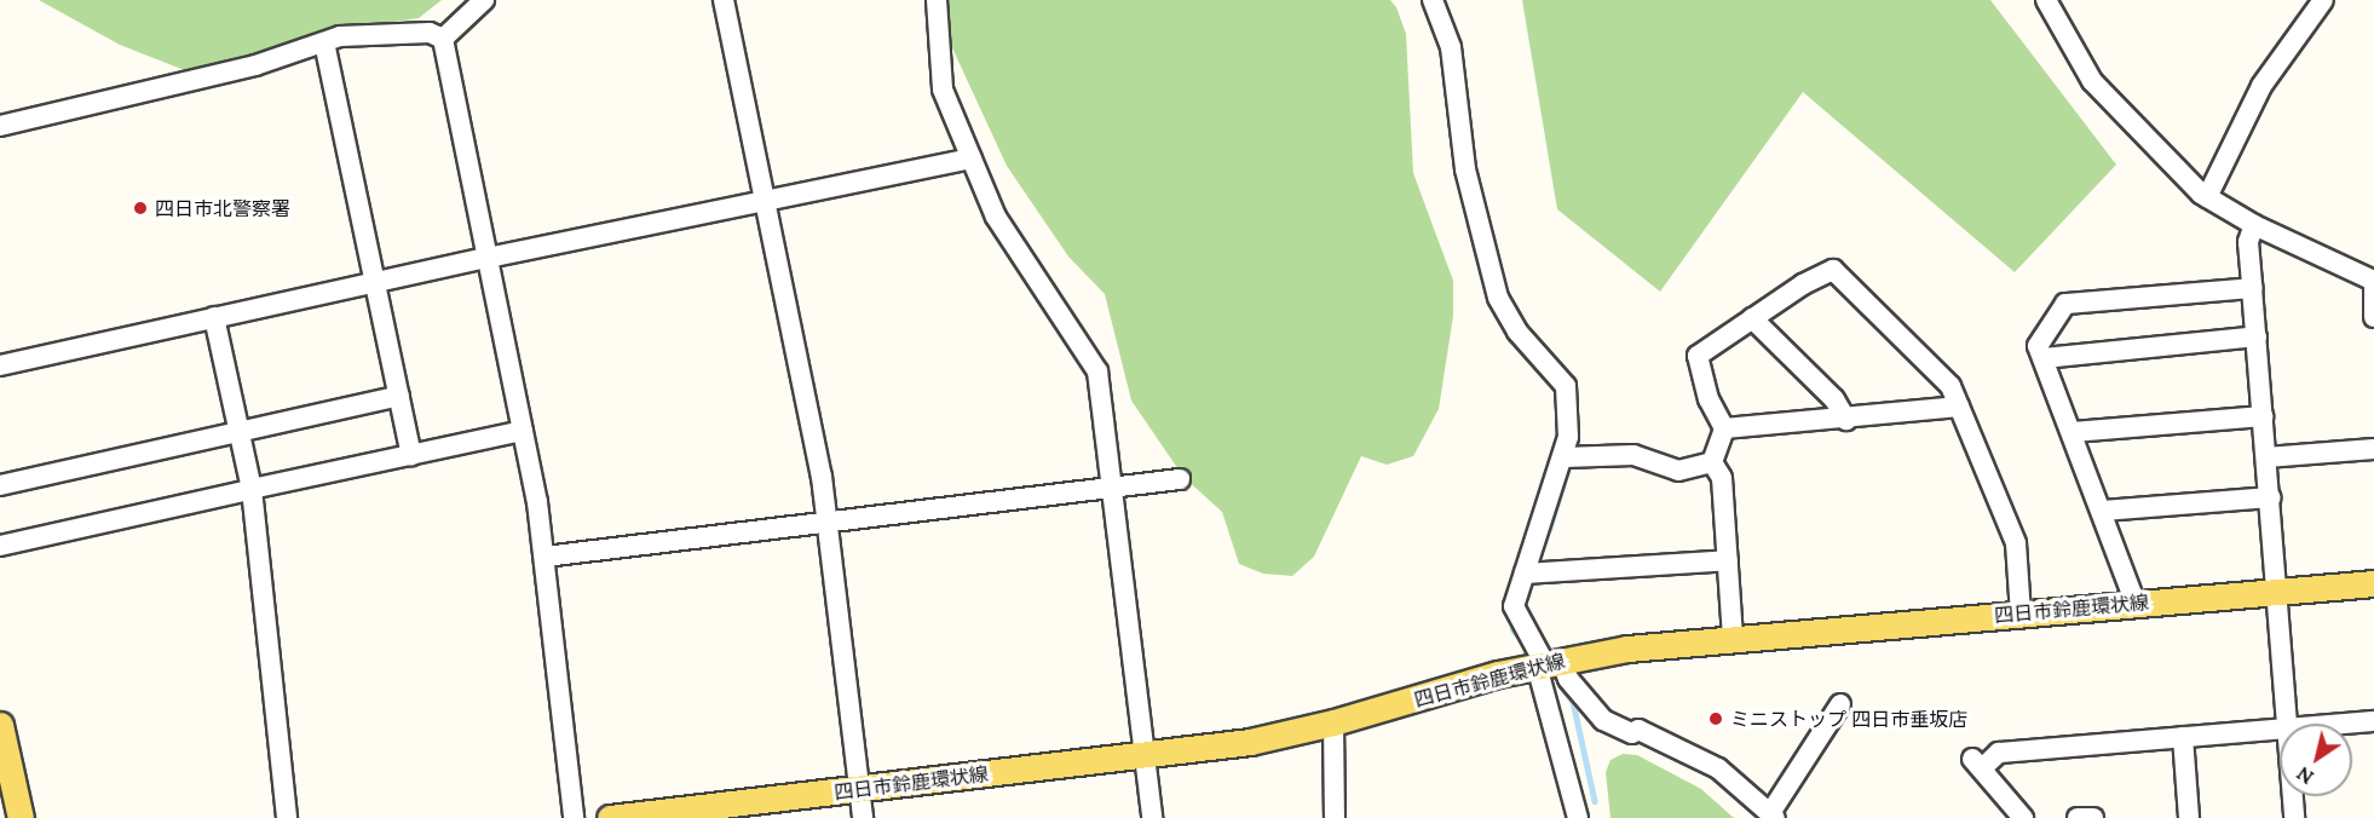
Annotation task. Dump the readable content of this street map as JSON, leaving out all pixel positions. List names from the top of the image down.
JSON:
{
  "streets": {
    "main road": ["四日市鈴鹿環状線"]
  },
  "places": ["四日市北警察署", "ミニストップ 四日市垂坂店"],
  "north": "bottom left"
}
